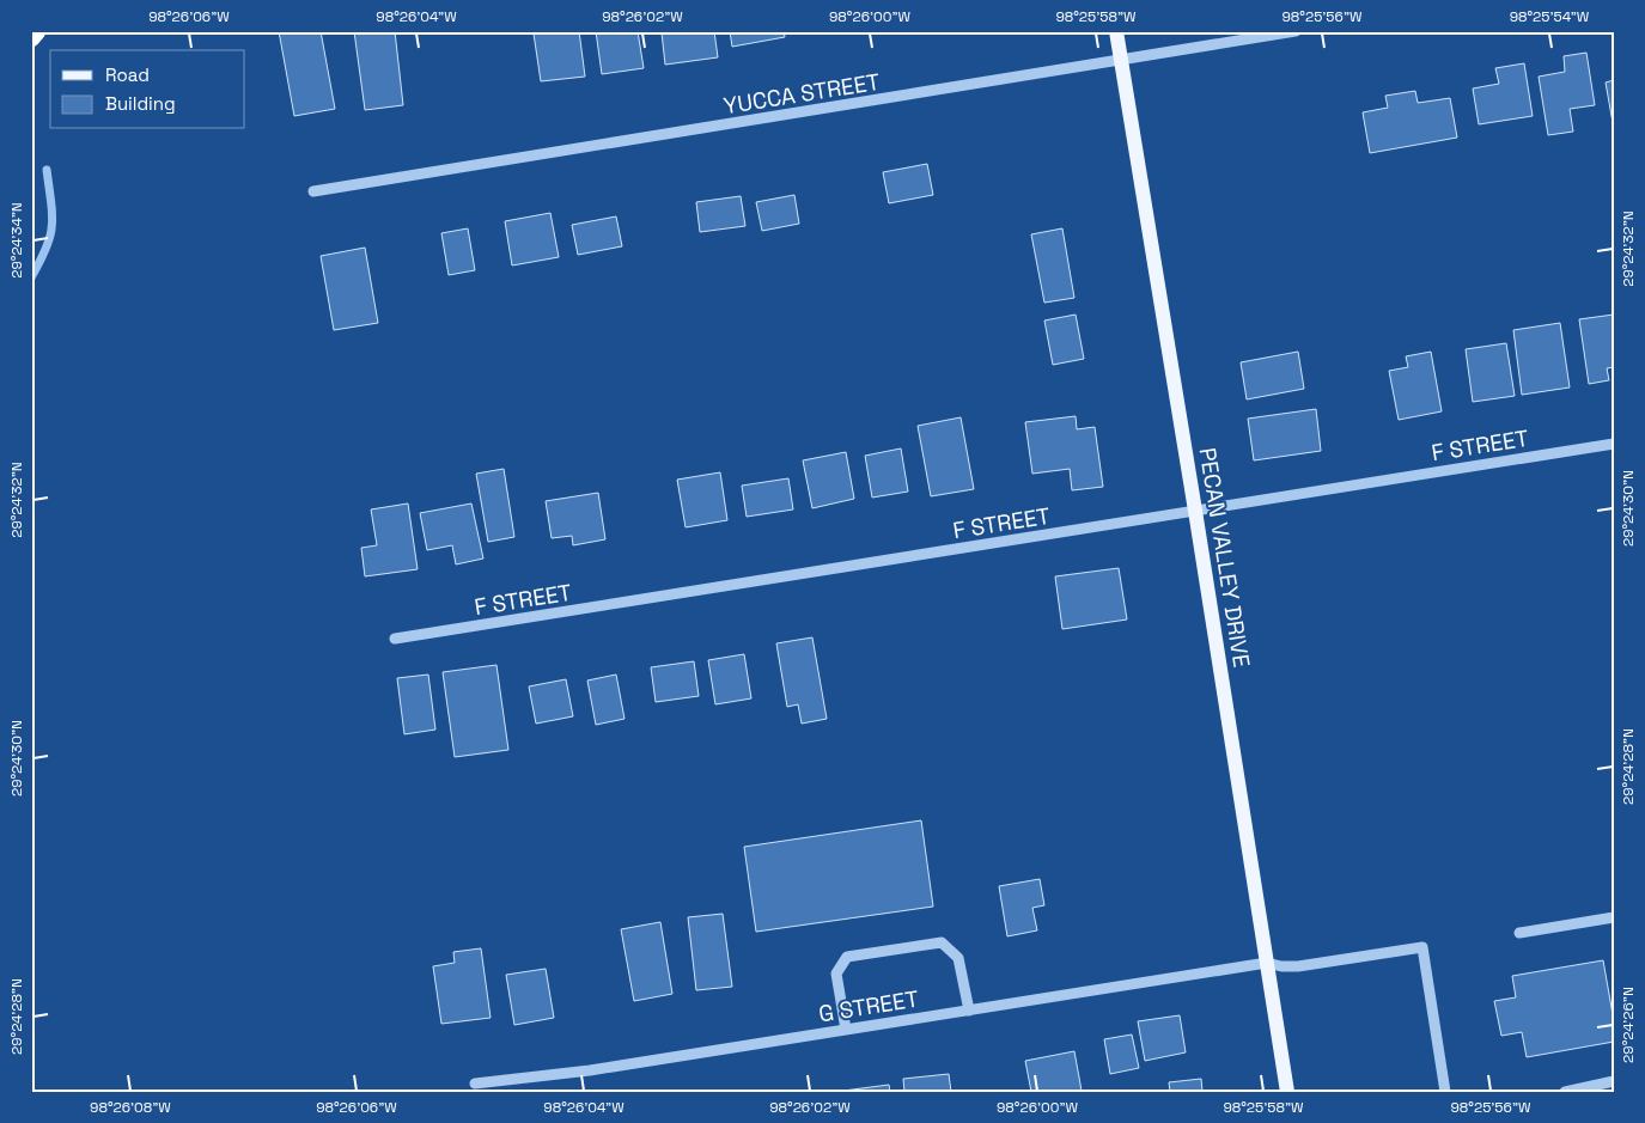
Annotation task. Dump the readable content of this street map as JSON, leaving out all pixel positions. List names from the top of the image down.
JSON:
{
  "streets": {
    "main road": ["PECAN VALLEY DRIVE"],
    "street": ["YUCCA STREET", "F STREET", "G STREET"]
  },
  "crossings": [
    ["YUCCA STREET", "PECAN VALLEY DRIVE"],
    ["F STREET", "PECAN VALLEY DRIVE"],
    ["PECAN VALLEY DRIVE", "G STREET"]
  ],
  "legend": ["Road", "Building"],
  "coordinates": [
    "98°26'06\"W",
    "98°26'04\"W",
    "98°26'02\"W",
    "98°26'00\"W",
    "98°25'58\"W",
    "98°25'56\"W",
    "98°25'54\"W",
    "29°24'34\"N",
    "29°24'32\"N",
    "29°24'30\"N",
    "29°24'28\"N",
    "29°24'26\"N",
    "98°26'08\"W"
  ]
}
